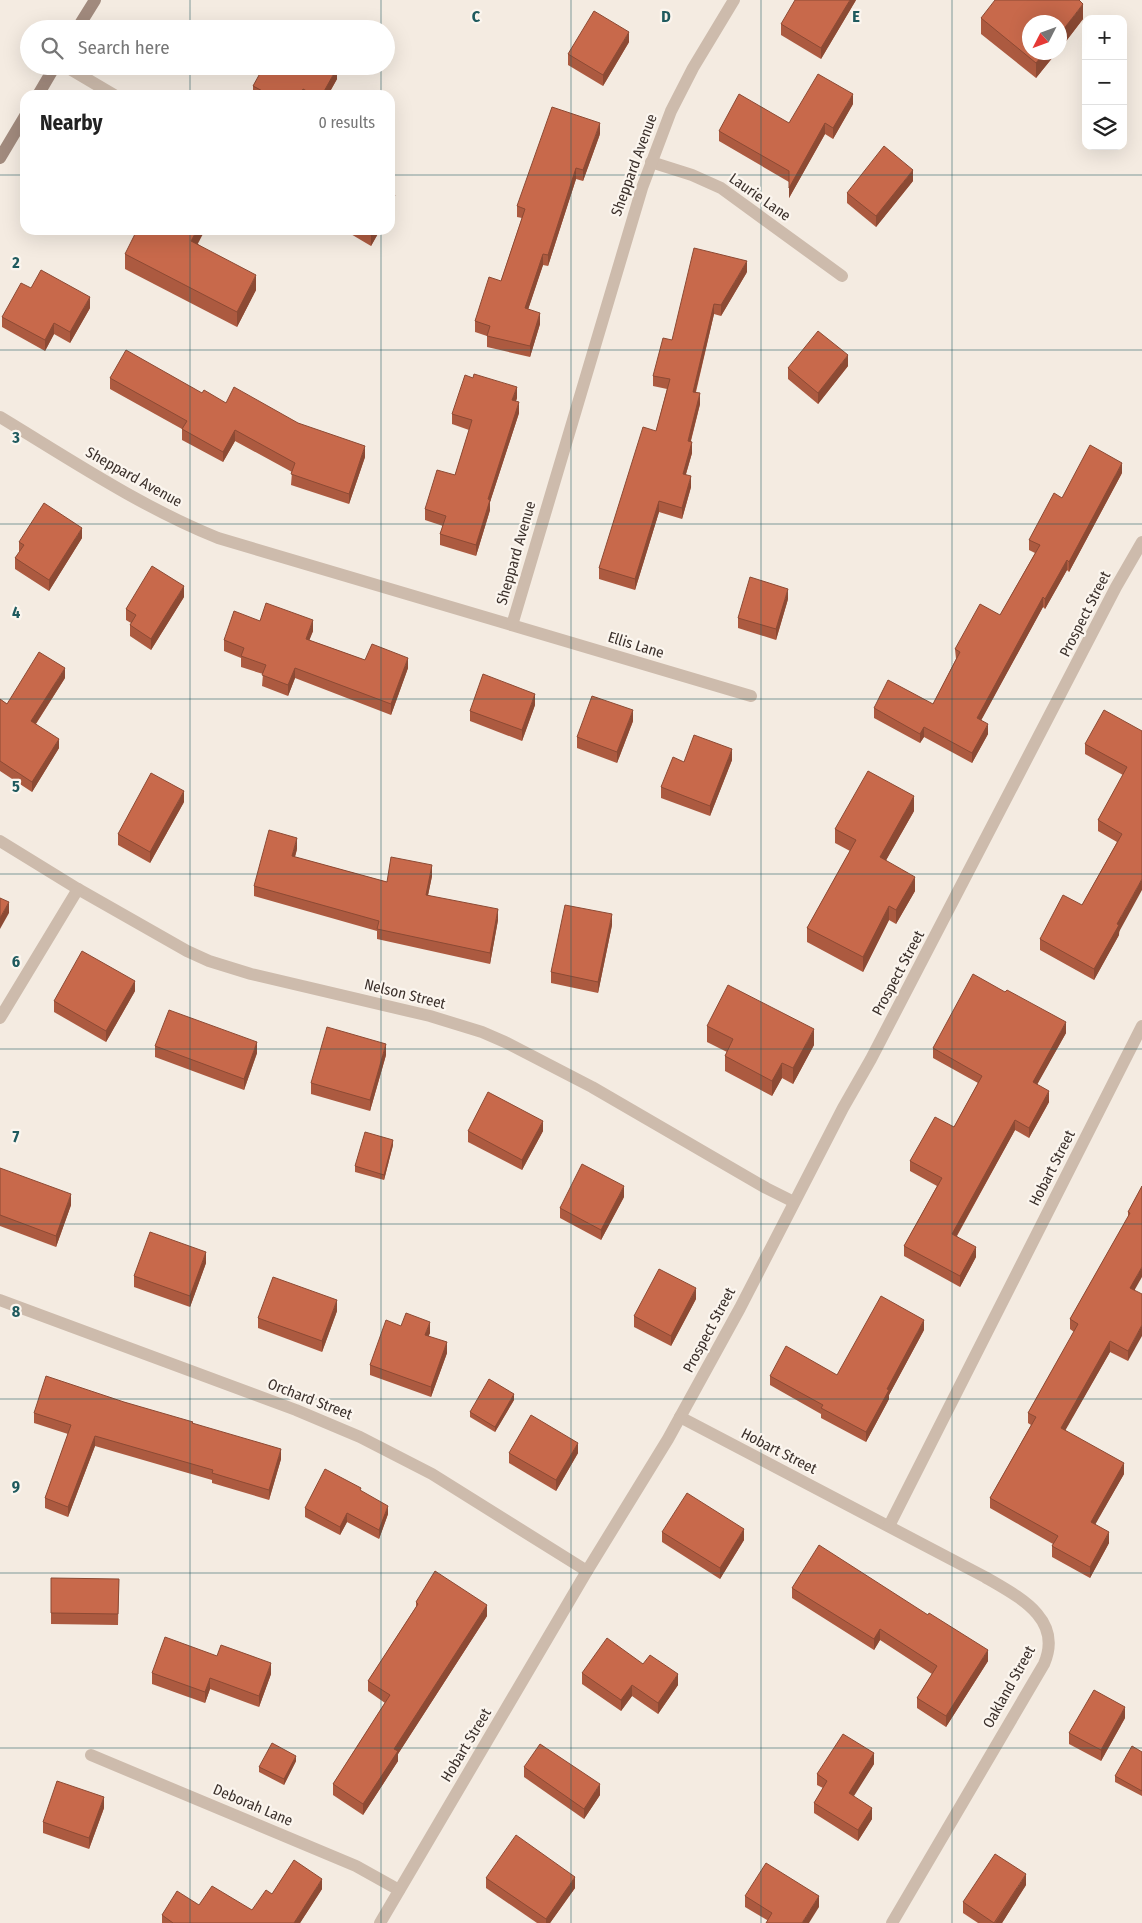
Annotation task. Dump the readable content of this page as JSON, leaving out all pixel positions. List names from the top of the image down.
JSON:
{
  "streets": {
    "street": [
      "Sheppard Avenue",
      "Laurie Lane",
      "Prospect Street",
      "Ellis Lane",
      "Nelson Street",
      "Hobart Street",
      "Orchard Street",
      "Oakland Street",
      "Deborah Lane"
    ]
  },
  "crossings": [
    ["Sheppard Avenue", "Laurie Lane"],
    ["Sheppard Avenue", "Ellis Lane"],
    ["Prospect Street", "Nelson Street"],
    ["Prospect Street", "Hobart Street"],
    ["Hobart Street", "Orchard Street"],
    ["Hobart Street", "Oakland Street"],
    ["Hobart Street", "Deborah Lane"]
  ],
  "north": "bottom left",
  "page": {
    "map_buttons": ["+", "−"],
    "search": "Search here",
    "heading": ["Nearby", "0 results"]
  },
  "grid": {
    "columns": ["C", "D", "E"],
    "rows": [
      "2",
      "3",
      "4",
      "5",
      "6",
      "7",
      "8",
      "9"
    ]
  }
}
